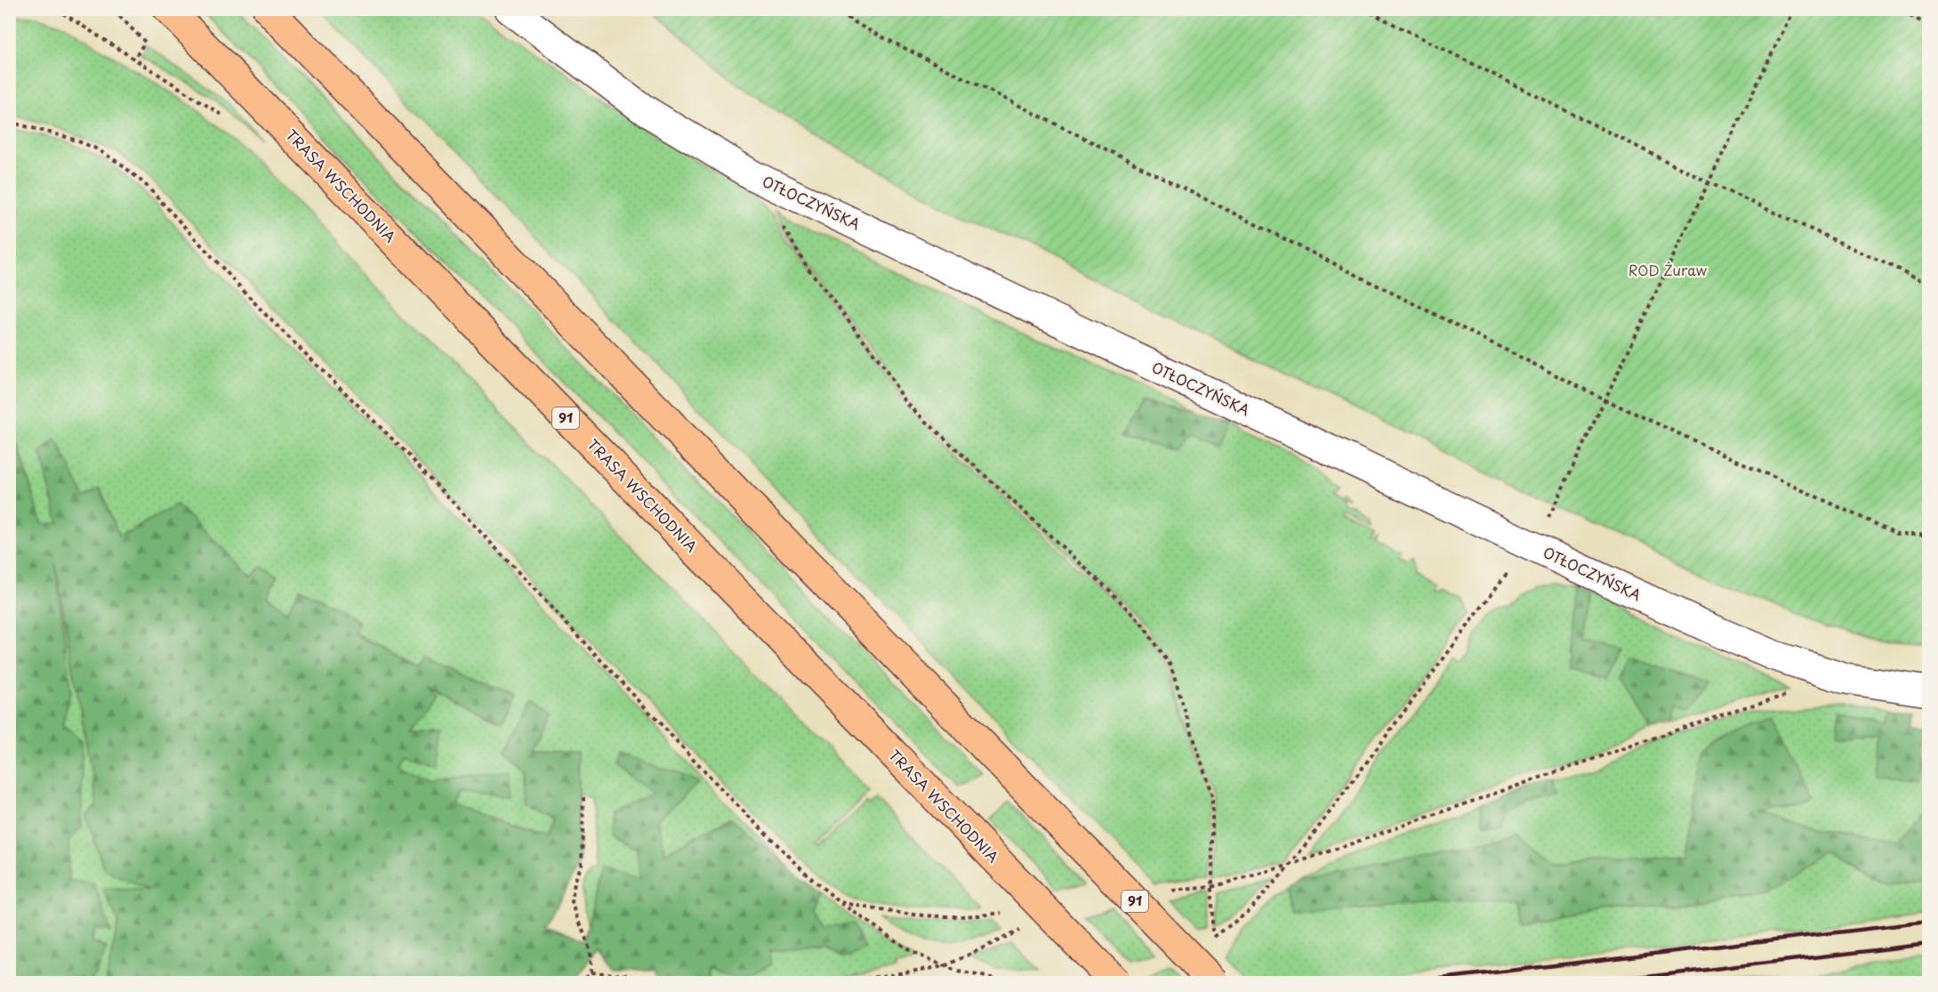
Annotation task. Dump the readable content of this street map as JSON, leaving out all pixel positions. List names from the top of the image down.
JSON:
{
  "streets": {
    "main road": ["TRASA WSCHODNIA", "91"],
    "street": ["OTŁOCZYŃSKA"]
  },
  "parks": ["ROD Żuraw"]
}
